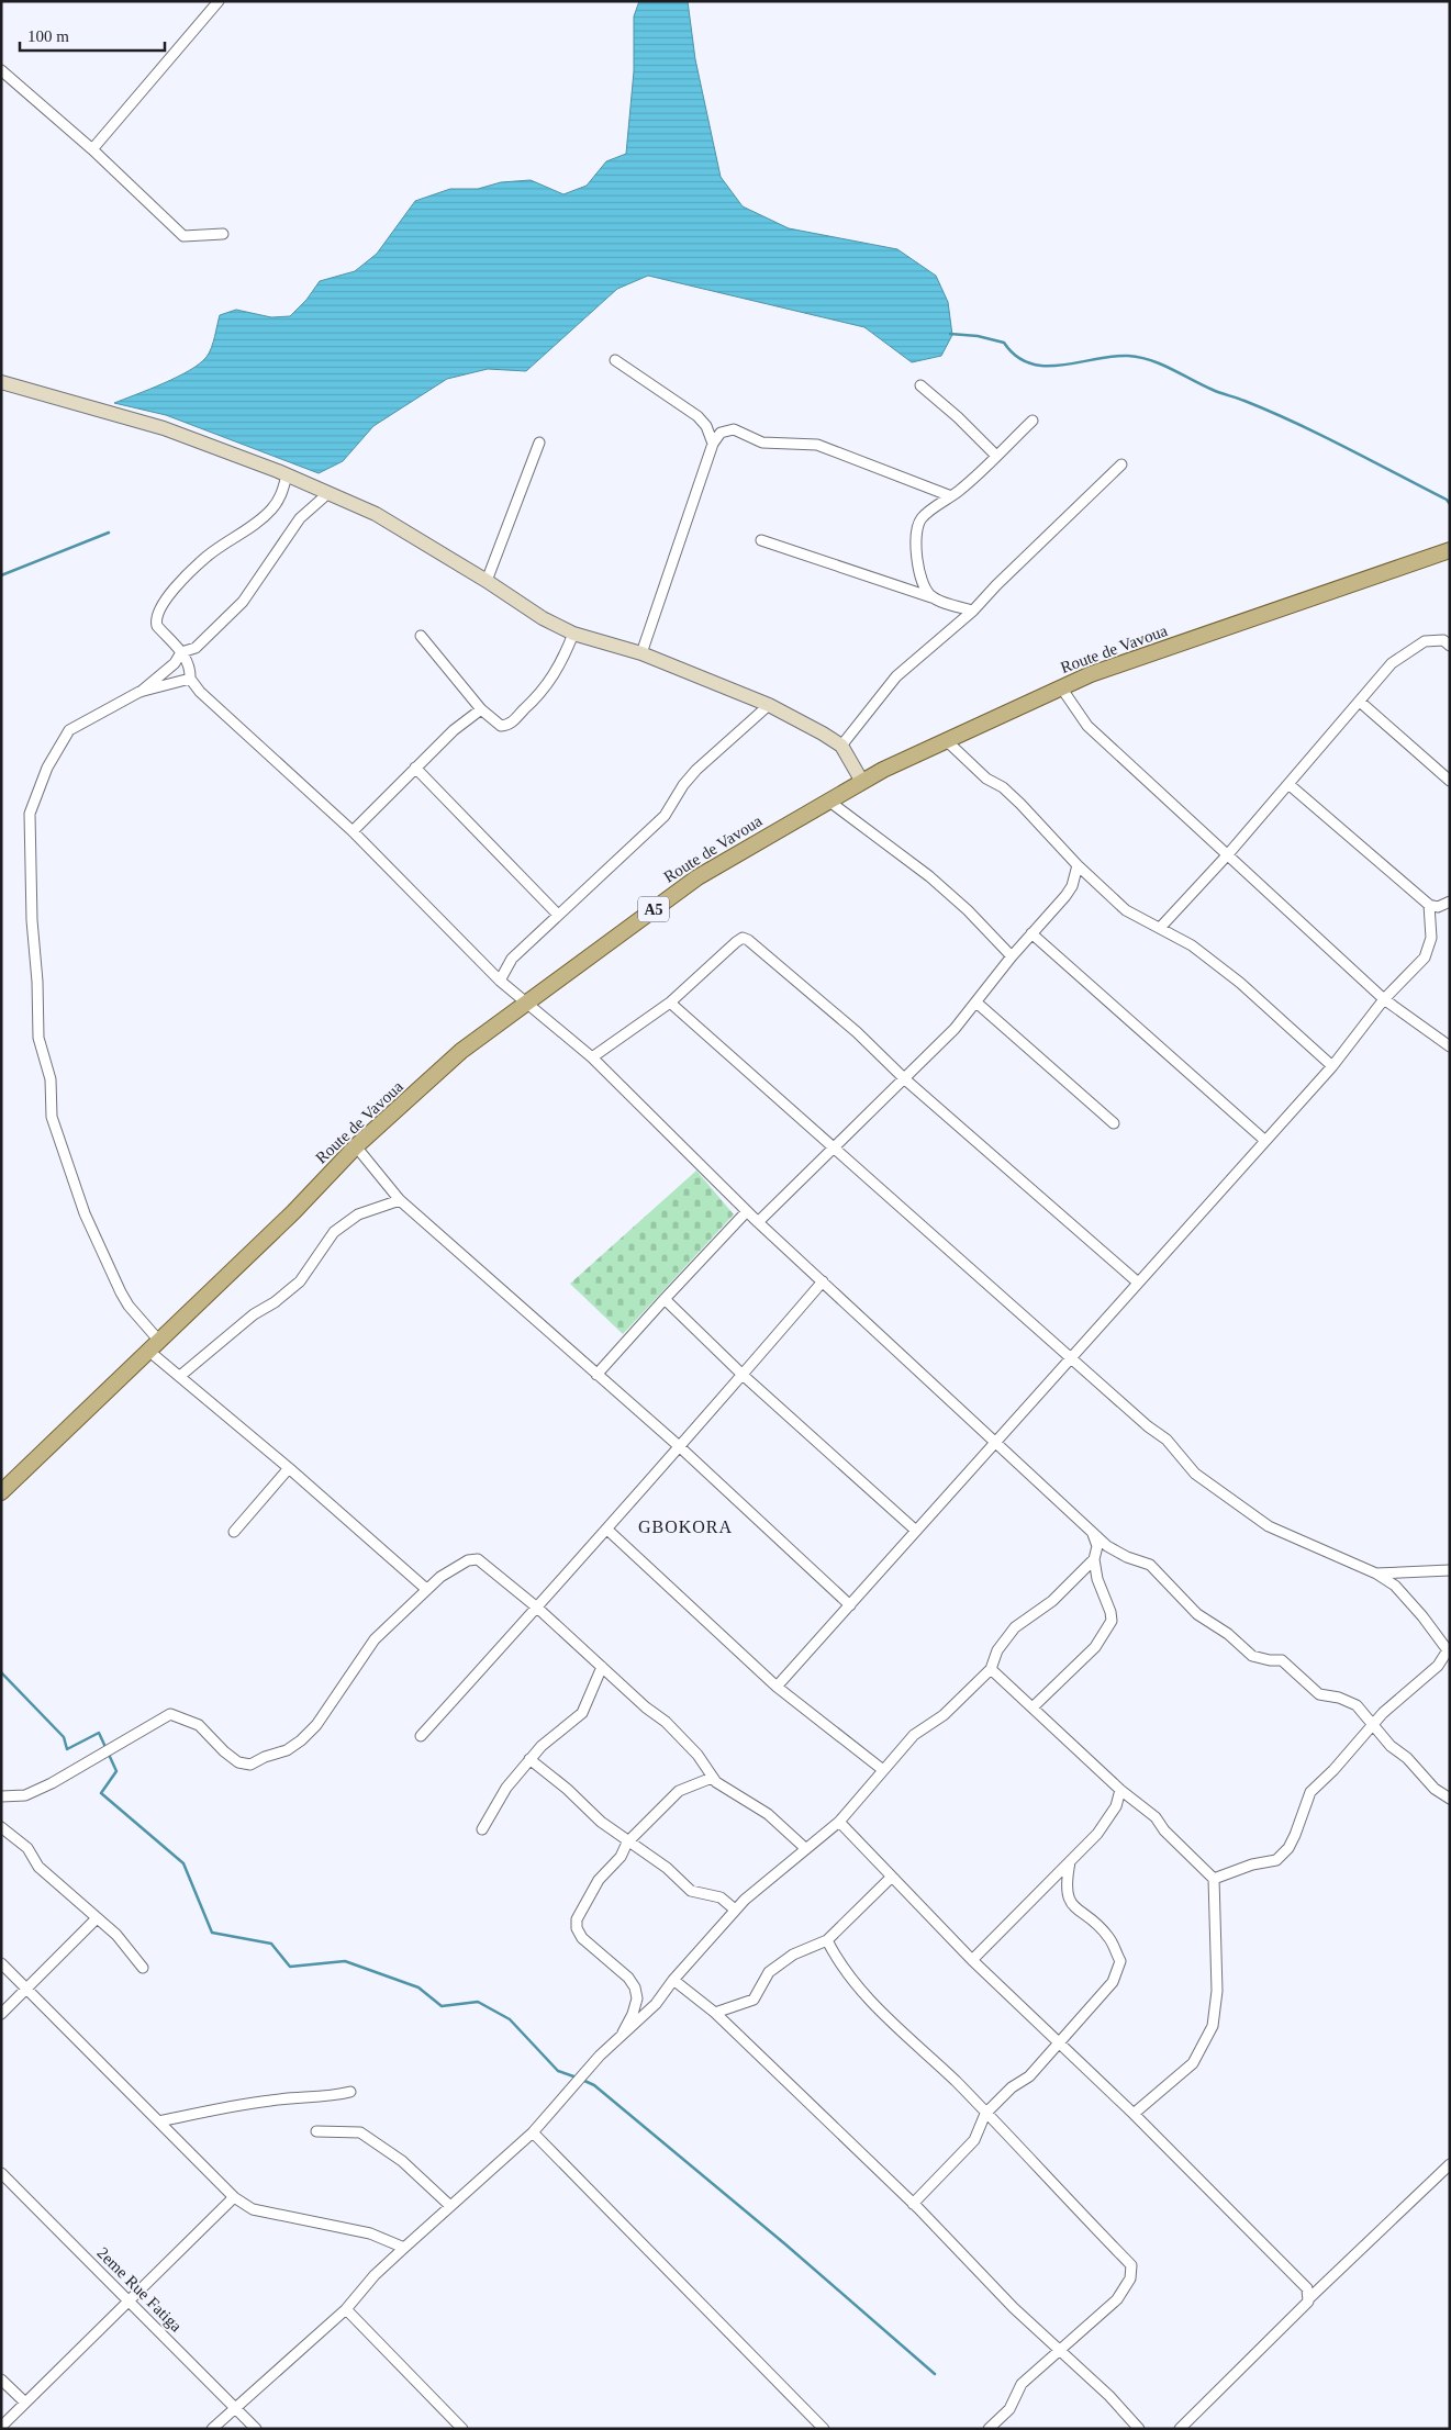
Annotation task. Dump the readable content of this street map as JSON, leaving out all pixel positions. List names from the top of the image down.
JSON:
{
  "streets": {
    "main road": ["Route de Vavoua", "A5"],
    "street": ["2eme Rue Fatiga"]
  },
  "districts": ["GBOKORA"],
  "scale_bar": "100 m"
}
